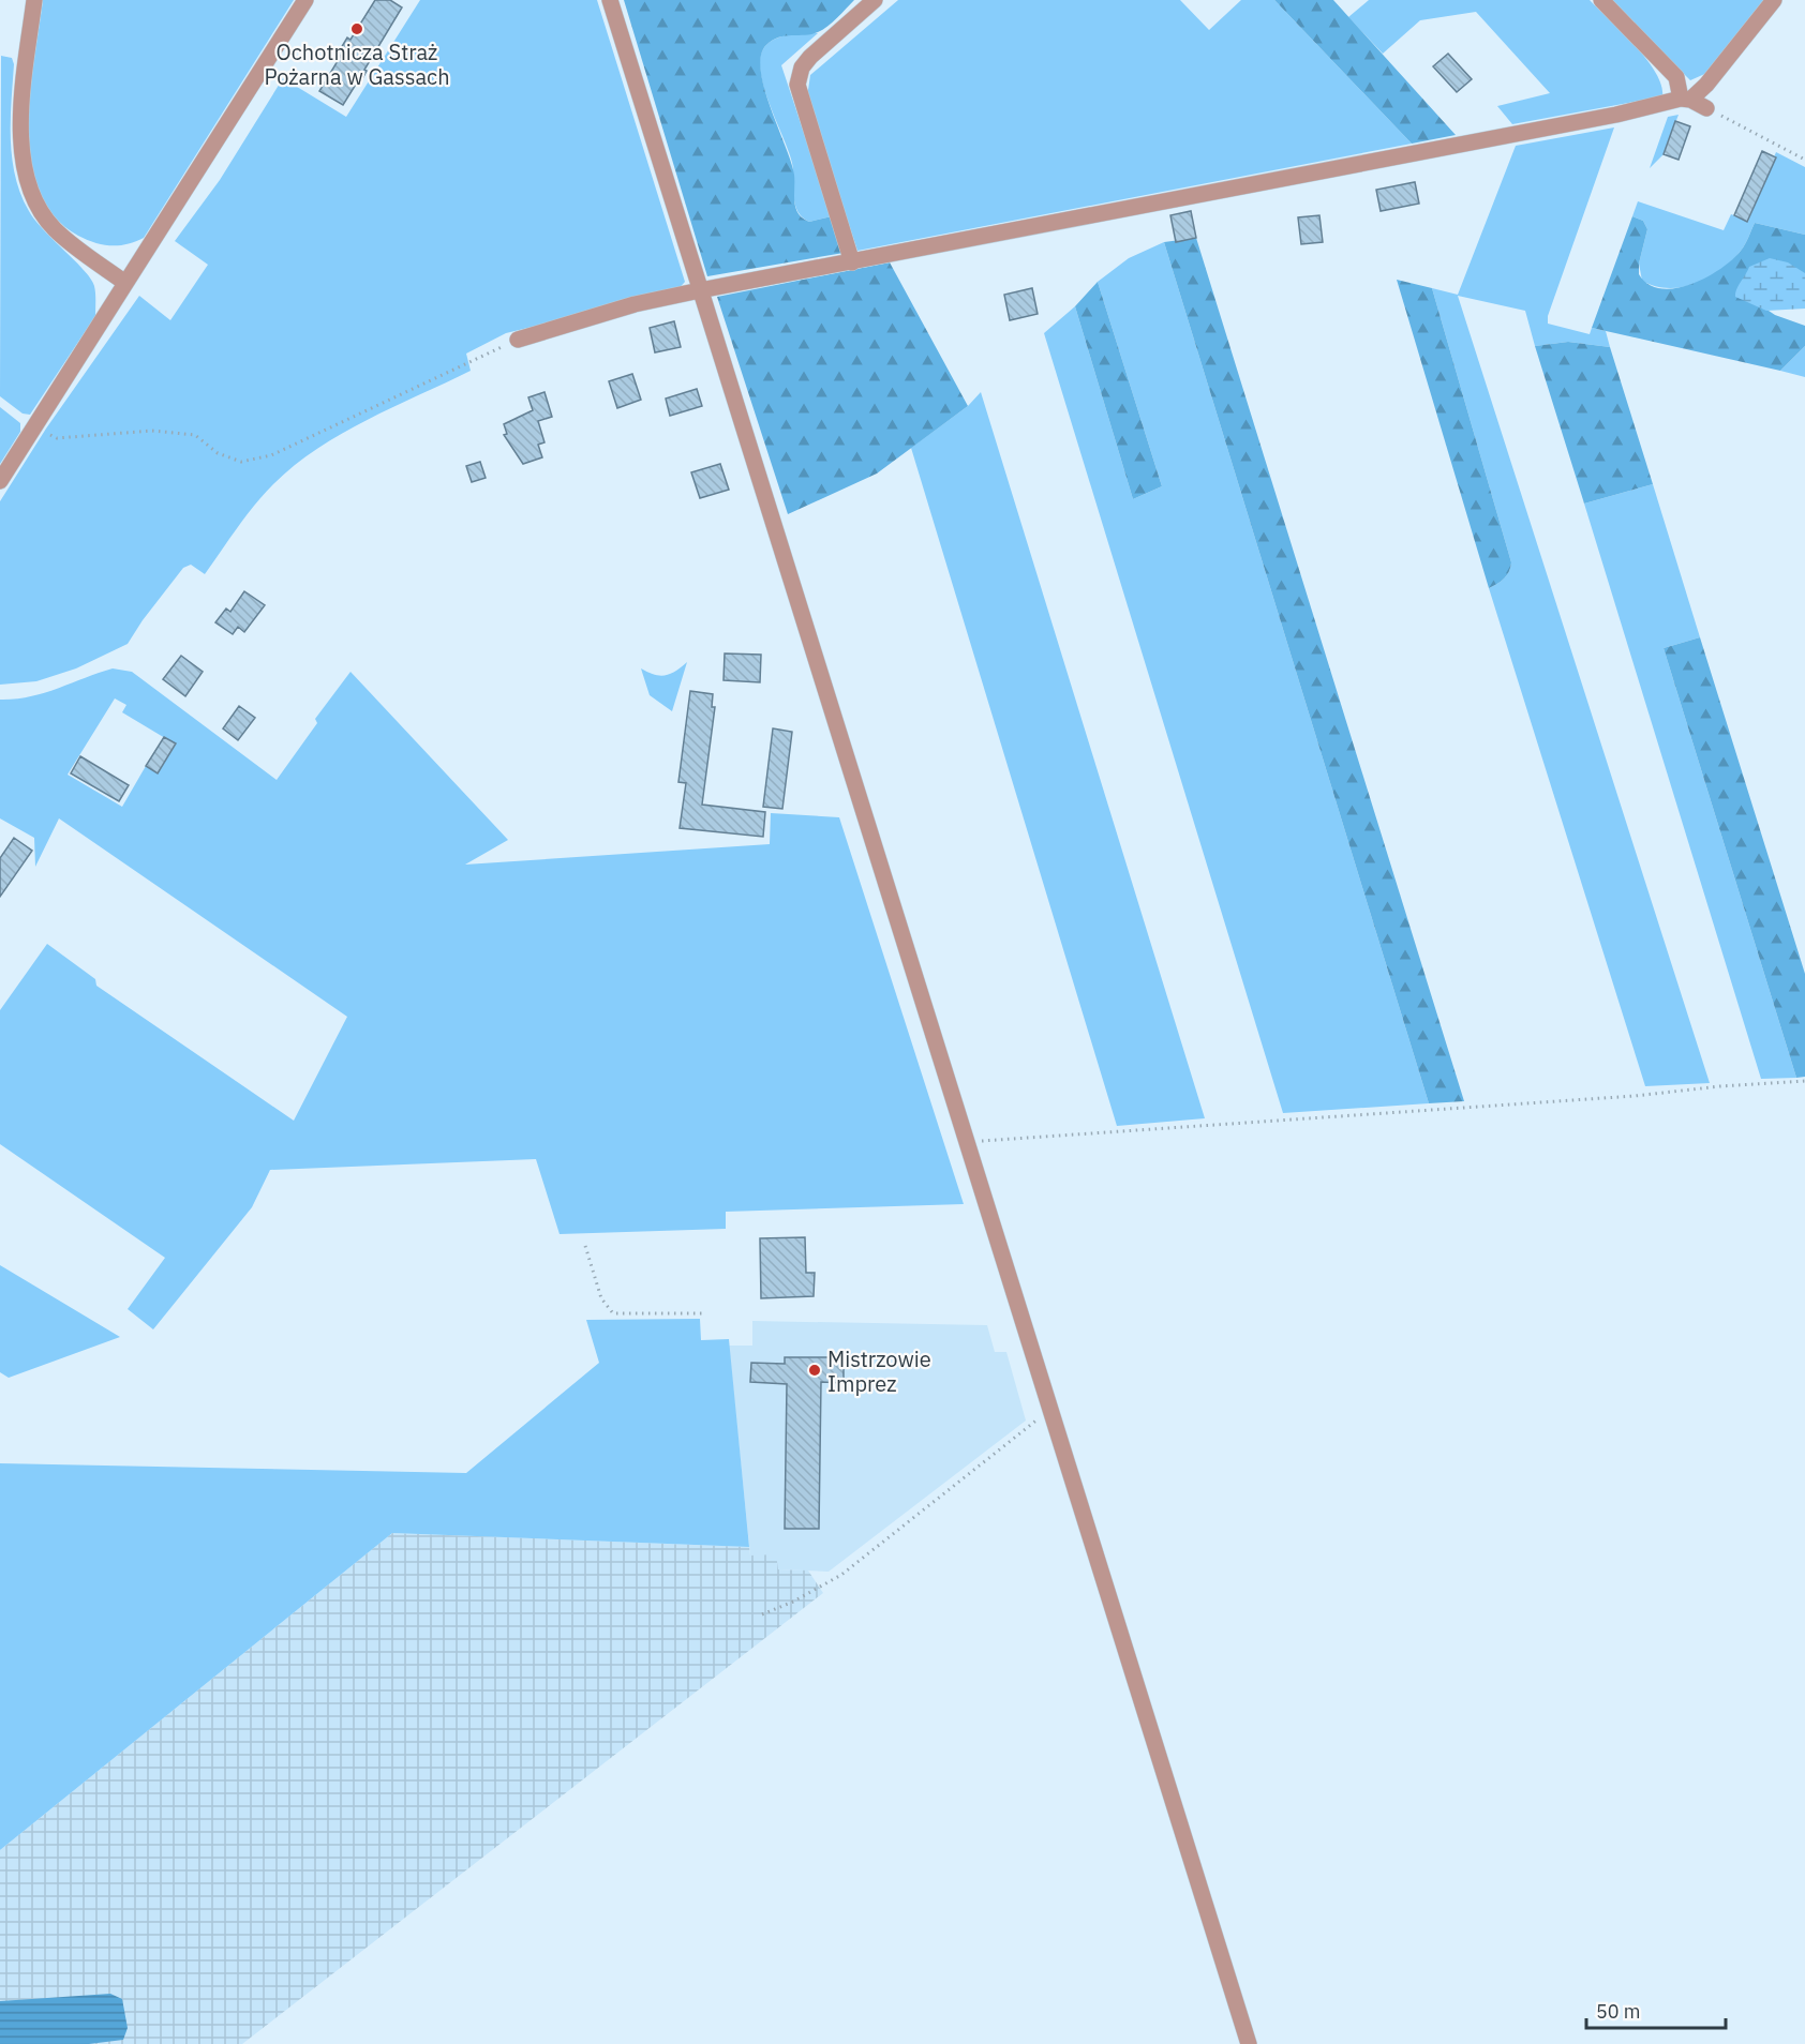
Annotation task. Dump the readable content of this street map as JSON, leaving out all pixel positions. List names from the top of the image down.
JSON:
{
  "places": ["Ochotnicza Straż Pożarna w Gassach", "Mistrzowie Imprez"],
  "scale_bar": "50 m"
}
